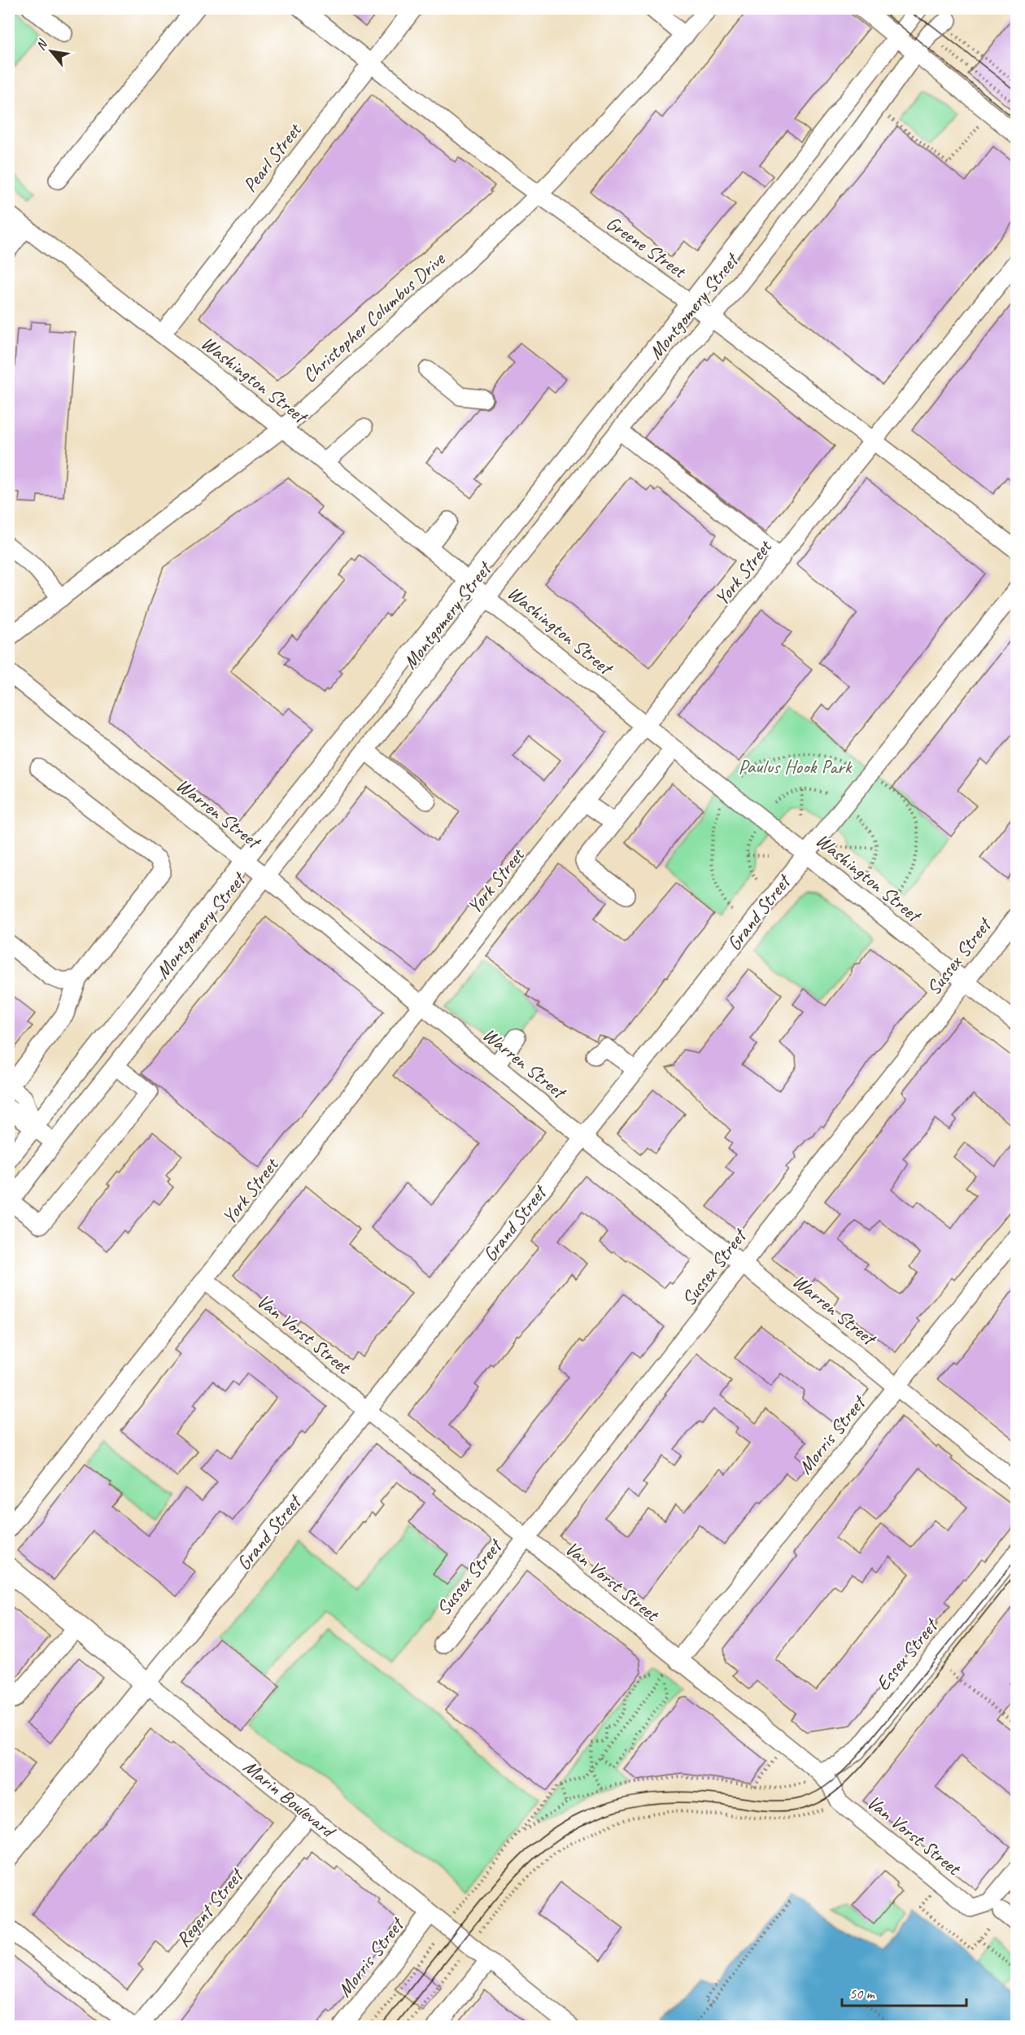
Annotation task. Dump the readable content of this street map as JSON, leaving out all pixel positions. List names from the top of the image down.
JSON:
{
  "streets": {
    "main road": ["Grand Street", "Marin Boulevard"],
    "street": [
      "Pearl Street",
      "Greene Street",
      "Montgomery Street",
      "Christopher Columbus Drive",
      "Washington Street",
      "York Street",
      "Warren Street",
      "Sussex Street",
      "Van Vorst Street",
      "Morris Street",
      "Essex Street",
      "Regent Street"
    ]
  },
  "crossings": [
    ["Pearl Street", "Greene Street"],
    ["Pearl Street", "Washington Street"],
    ["Greene Street", "Montgomery Street"],
    ["Greene Street", "Christopher Columbus Drive"],
    ["Greene Street", "York Street"],
    ["Montgomery Street", "Washington Street"],
    ["Montgomery Street", "Warren Street"],
    ["Christopher Columbus Drive", "Washington Street"],
    ["Washington Street", "York Street"],
    ["Washington Street", "Grand Street"],
    ["Washington Street", "Sussex Street"],
    ["York Street", "Warren Street"],
    ["York Street", "Van Vorst Street"],
    ["Warren Street", "Grand Street"],
    ["Warren Street", "Sussex Street"],
    ["Warren Street", "Morris Street"],
    ["Grand Street", "Van Vorst Street"],
    ["Grand Street", "Marin Boulevard"],
    ["Sussex Street", "Van Vorst Street"],
    ["Van Vorst Street", "Morris Street"],
    ["Van Vorst Street", "Essex Street"],
    ["Morris Street", "Marin Boulevard"],
    ["Marin Boulevard", "Regent Street"]
  ],
  "parks": ["Paulus Hook Park"],
  "scale_bar": "50 m",
  "north": "top left"
}
